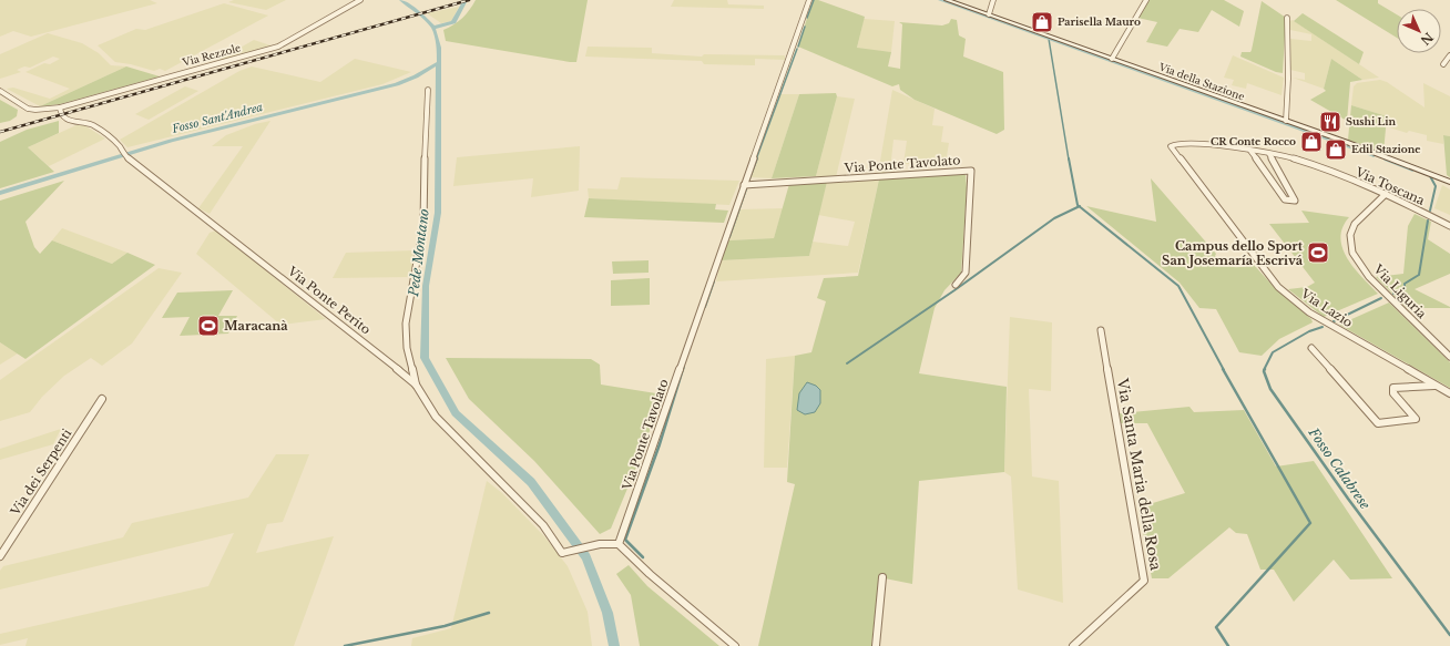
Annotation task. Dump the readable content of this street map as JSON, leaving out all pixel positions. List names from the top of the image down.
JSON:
{
  "streets": {
    "street": [
      "Via Rezzole",
      "Via della Stazione",
      "Via Ponte Tavolato",
      "Via Toscana",
      "Via Liguria",
      "Via Ponte Perito",
      "Via Lazio",
      "Via dei Serpenti",
      "Via Santa Maria della Rosa"
    ]
  },
  "crossings": [
    ["Via Rezzole", "Via Ponte Perito"],
    ["Via Ponte Tavolato", "Via Ponte Perito"],
    ["Via Toscana", "Via Liguria"],
    ["Via Toscana", "Via Lazio"]
  ],
  "water": ["Fosso Sant'Andrea", "Pede Montano", "Fosso Calabrese"],
  "places": {
    "shop": ["Parisella Mauro", "CR Conte Rocco", "Edil Stazione"],
    "restaurant": ["Sushi Lin"],
    "sports": ["Campus dello Sport San Josemaría Escrivá", "Maracanà"]
  },
  "north": "bottom right"
}
